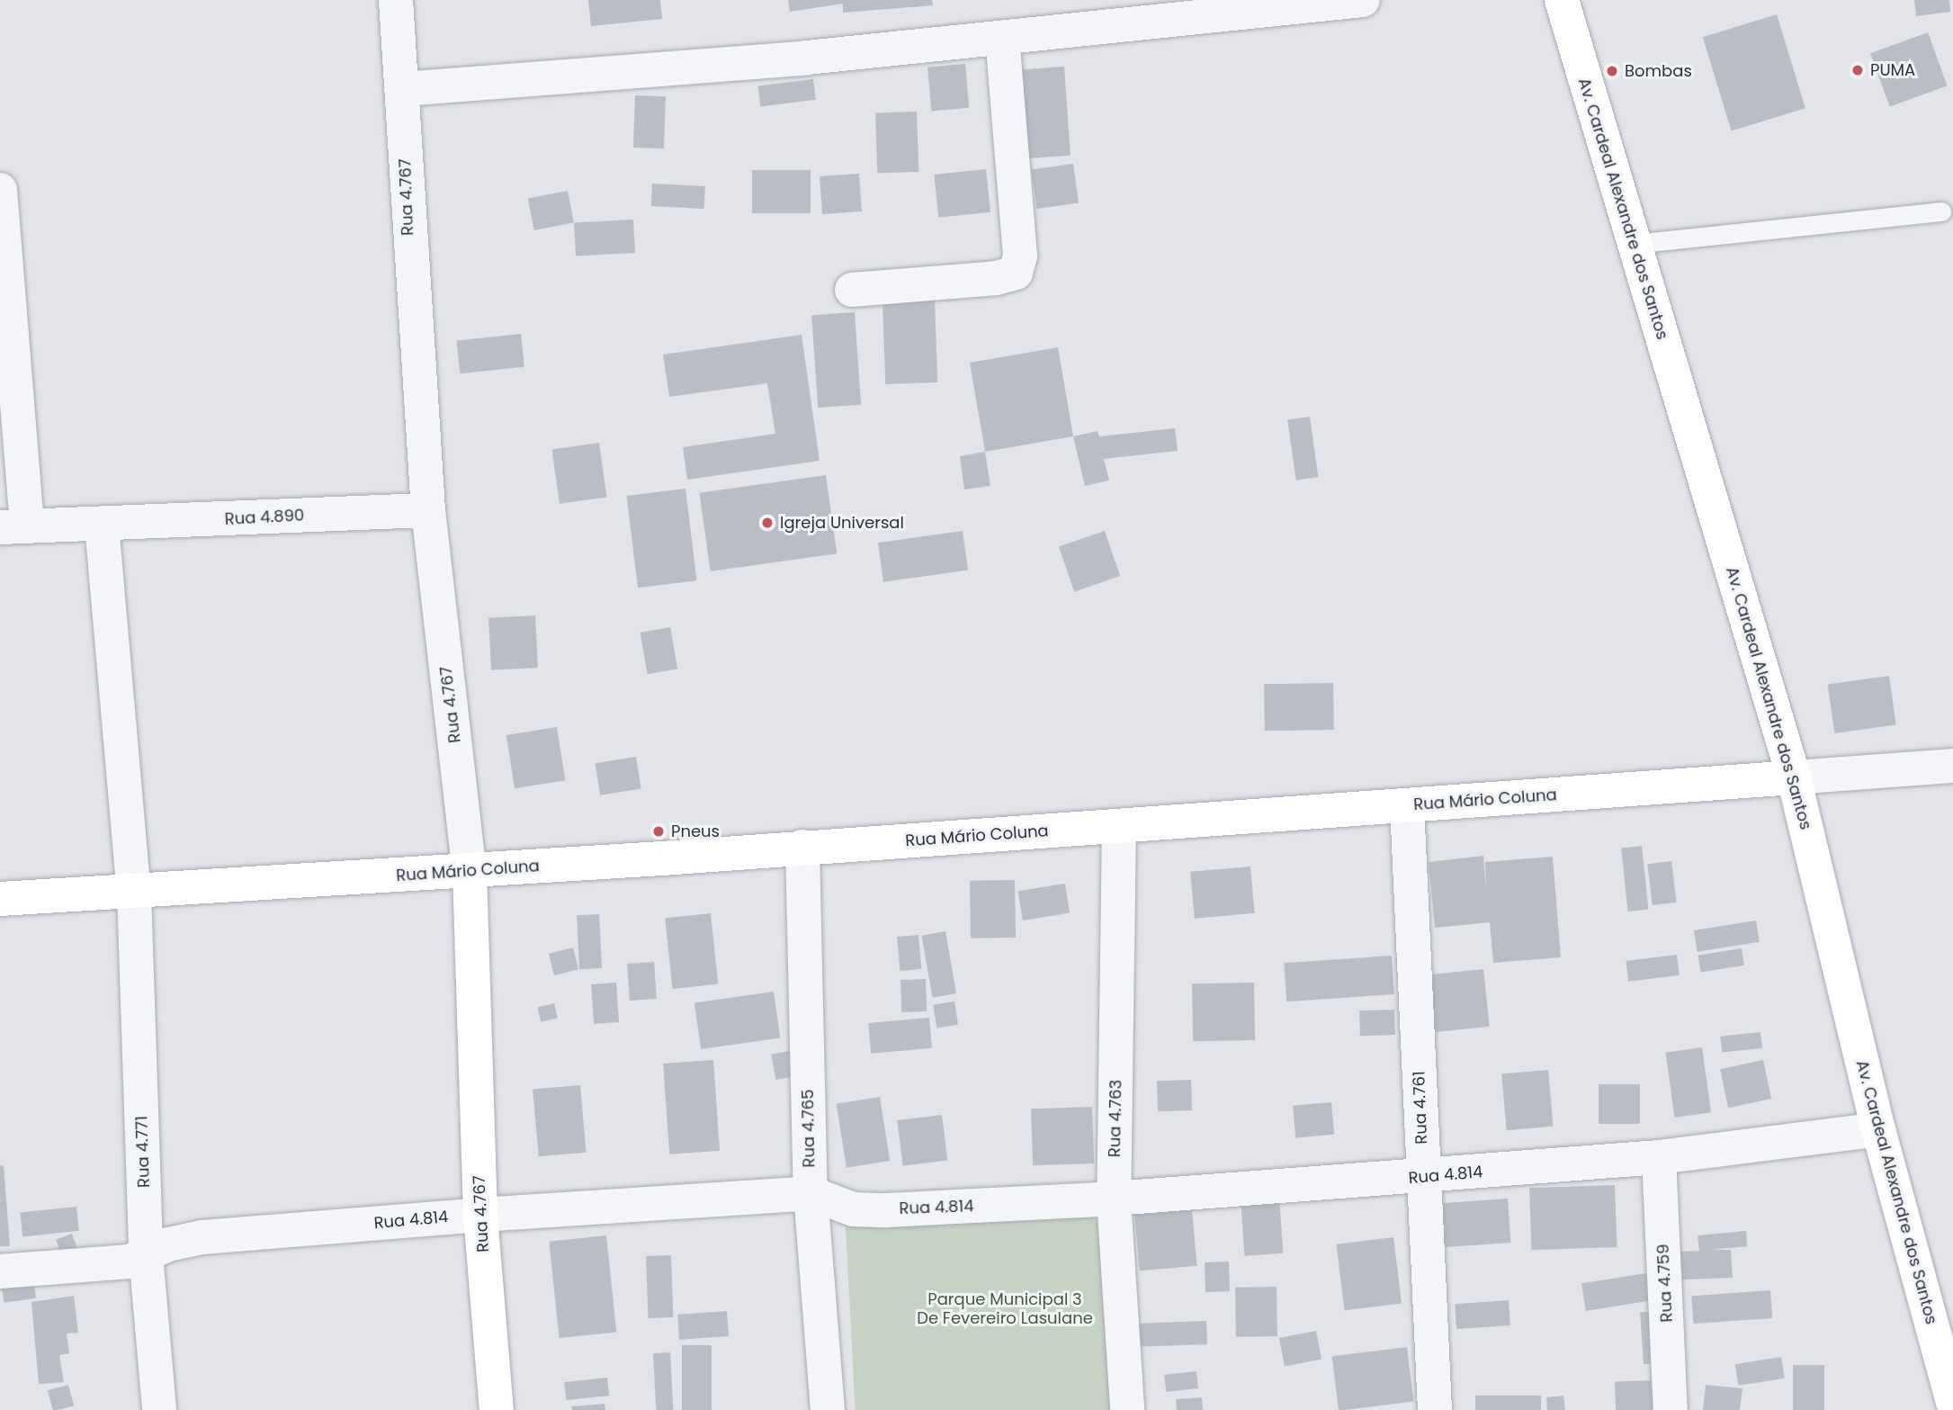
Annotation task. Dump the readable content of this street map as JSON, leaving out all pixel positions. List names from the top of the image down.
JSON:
{
  "streets": {
    "main road": ["Rua 4.767", "Av. Cardeal Alexandre dos Santos", "Rua Mário Coluna"],
    "street": [
      "Rua 4.890",
      "Rua 4.761",
      "Rua 4.763",
      "Rua 4.765",
      "Rua 4.771",
      "Rua 4.814",
      "Rua 4.759"
    ]
  },
  "crossings": [
    ["Rua 4.767", "Rua 4.890"],
    ["Rua 4.767", "Rua Mário Coluna"],
    ["Rua 4.767", "Rua 4.814"],
    ["Av. Cardeal Alexandre dos Santos", "Rua Mário Coluna"],
    ["Av. Cardeal Alexandre dos Santos", "Rua 4.814"],
    ["Rua 4.890", "Rua 4.771"],
    ["Rua Mário Coluna", "Rua 4.761"],
    ["Rua Mário Coluna", "Rua 4.763"],
    ["Rua Mário Coluna", "Rua 4.765"],
    ["Rua Mário Coluna", "Rua 4.771"],
    ["Rua 4.761", "Rua 4.814"],
    ["Rua 4.763", "Rua 4.814"],
    ["Rua 4.765", "Rua 4.814"],
    ["Rua 4.771", "Rua 4.814"],
    ["Rua 4.814", "Rua 4.759"]
  ],
  "parks": ["Parque Municipal 3 De Fevereiro Lasulane"],
  "places": [
    "PUMA",
    "Bombas",
    "Igreja Universal",
    "Pneus"
  ]
}
